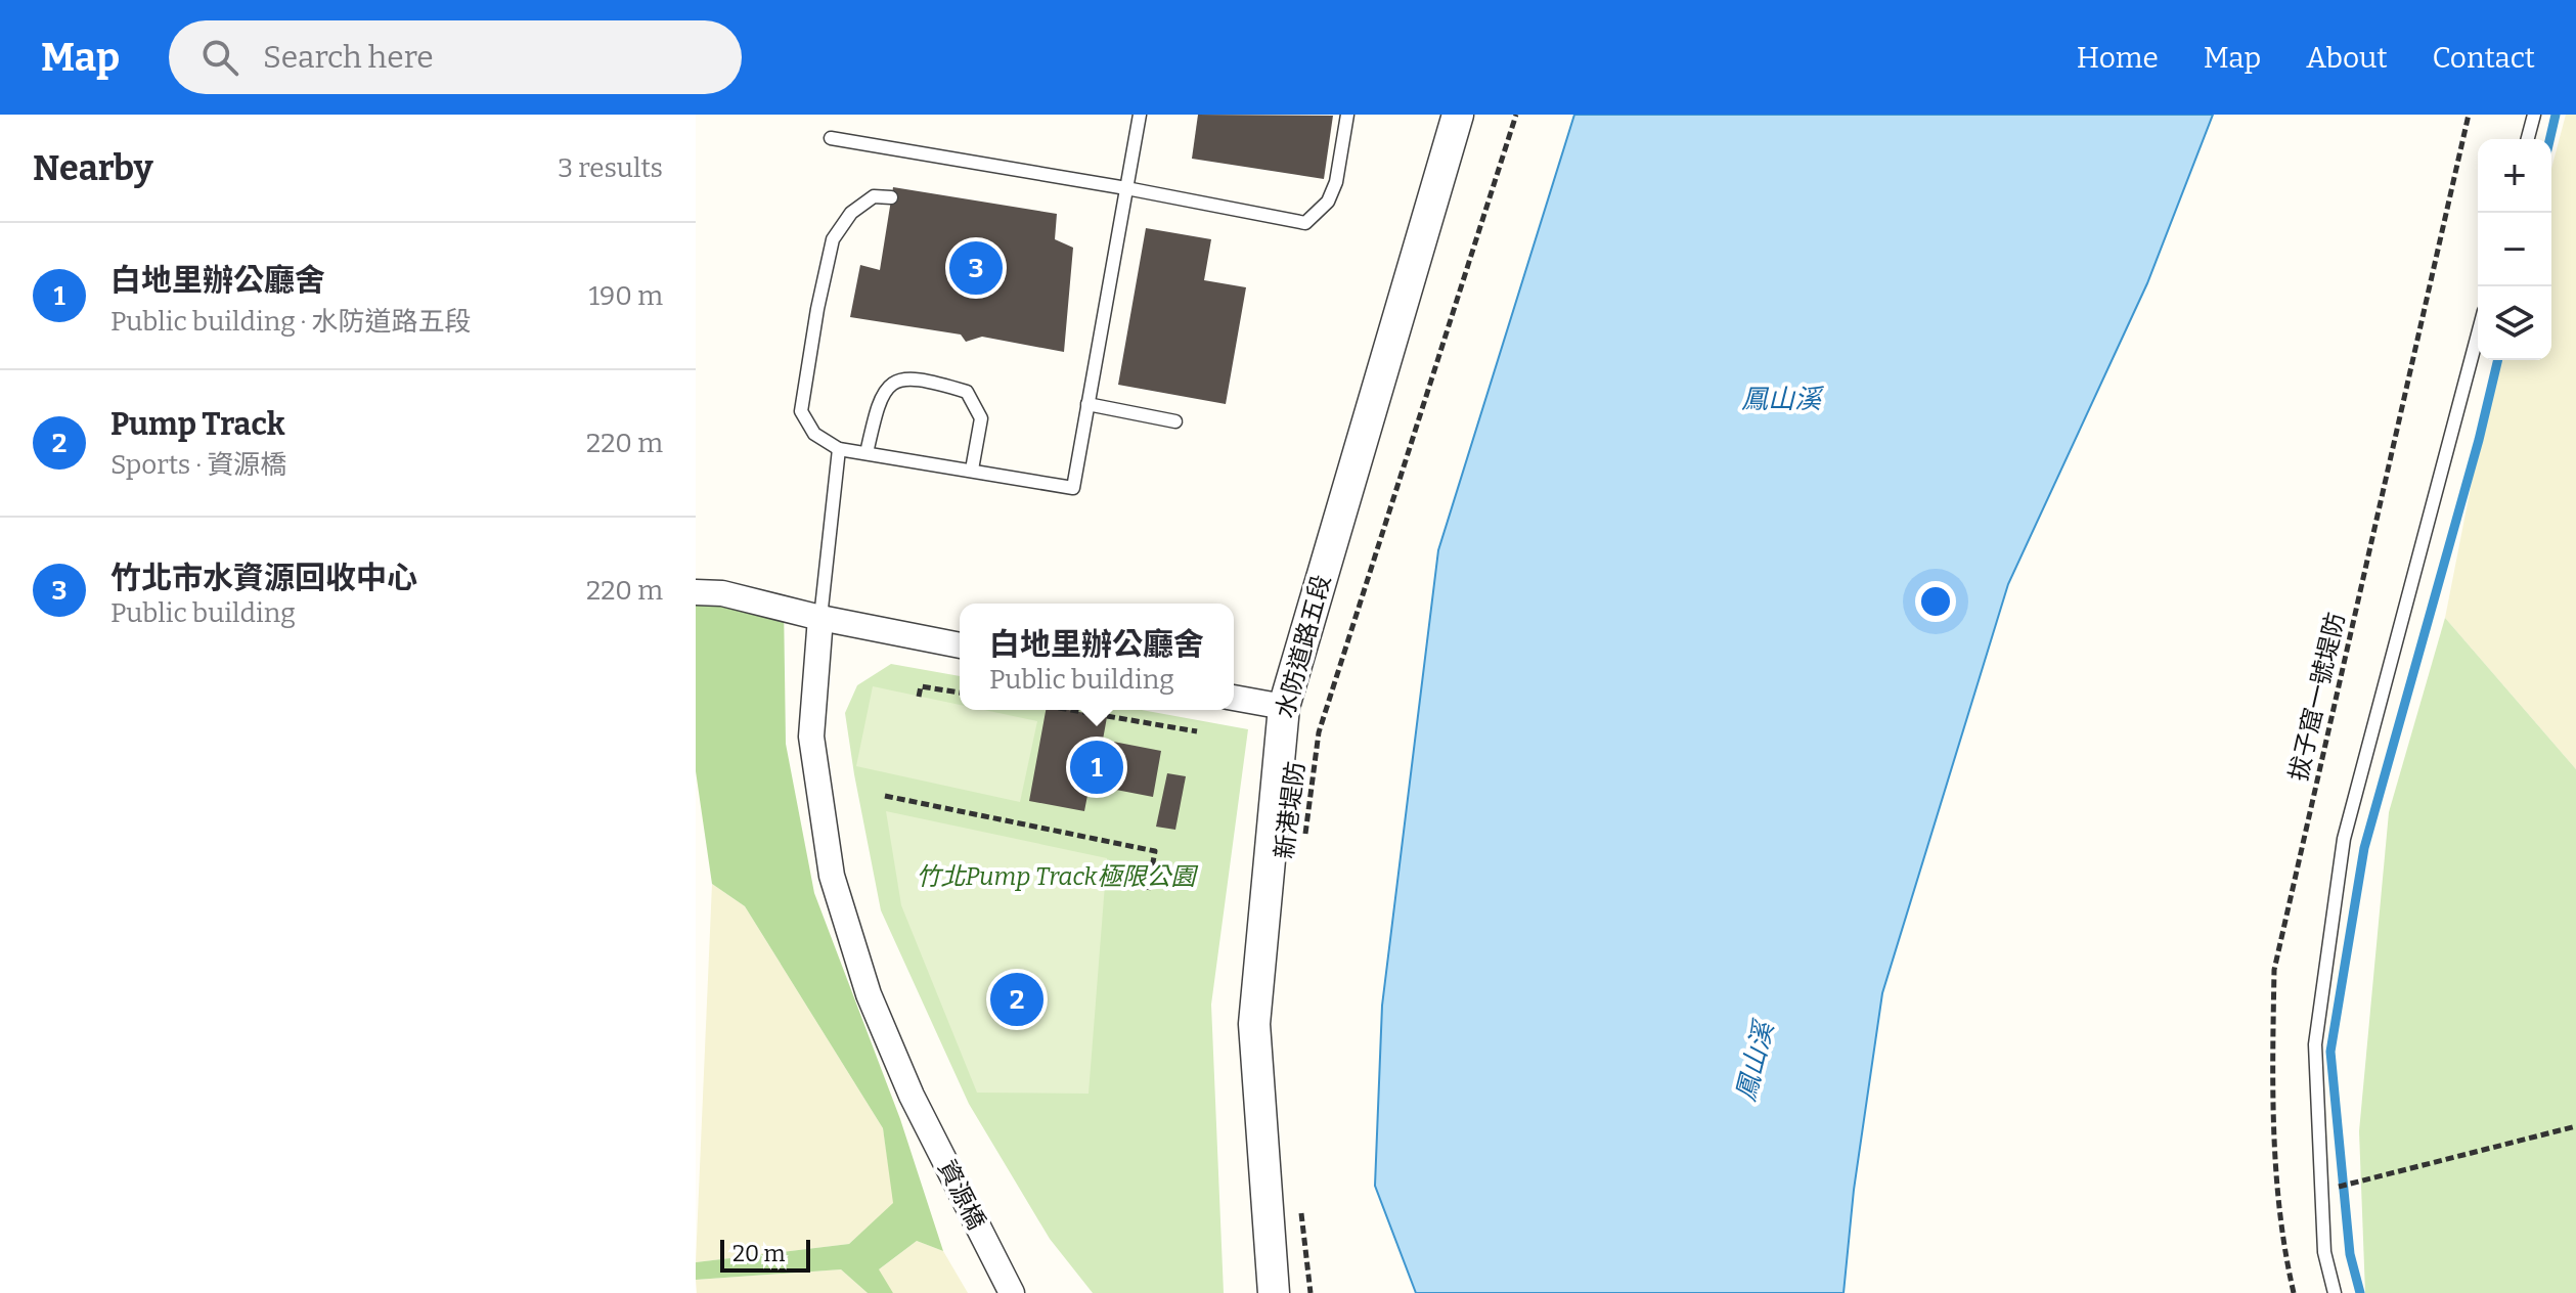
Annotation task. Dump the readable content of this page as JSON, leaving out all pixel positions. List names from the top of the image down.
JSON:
{
  "streets": {
    "street": ["水防道路五段", "資源橋"],
    "path": ["拔子窟一號堤防", "新港堤防"]
  },
  "water": ["鳳山溪"],
  "parks": ["竹北Pump Track極限公園"],
  "scale_bar": "20 m",
  "page": {
    "header": "Map",
    "search": "Search here",
    "nav": [
      "Home",
      "Map",
      "About",
      "Contact"
    ],
    "heading": ["Nearby", "3 results"],
    "map_buttons": ["+", "−"],
    "list": [
      {
        "mark": "1",
        "name": "白地里辦公廳舍",
        "note": "Public building · 水防道路五段",
        "value": "190 m"
      },
      {
        "mark": "2",
        "name": "Pump Track",
        "note": "Sports · 資源橋",
        "value": "220 m"
      },
      {
        "mark": "3",
        "name": "竹北市水資源回收中心",
        "note": "Public building",
        "value": "220 m"
      }
    ],
    "pins": ["3", "1", "2"],
    "popup": ["白地里辦公廳舍", "Public building"],
    "scale": "20 m"
  }
}
